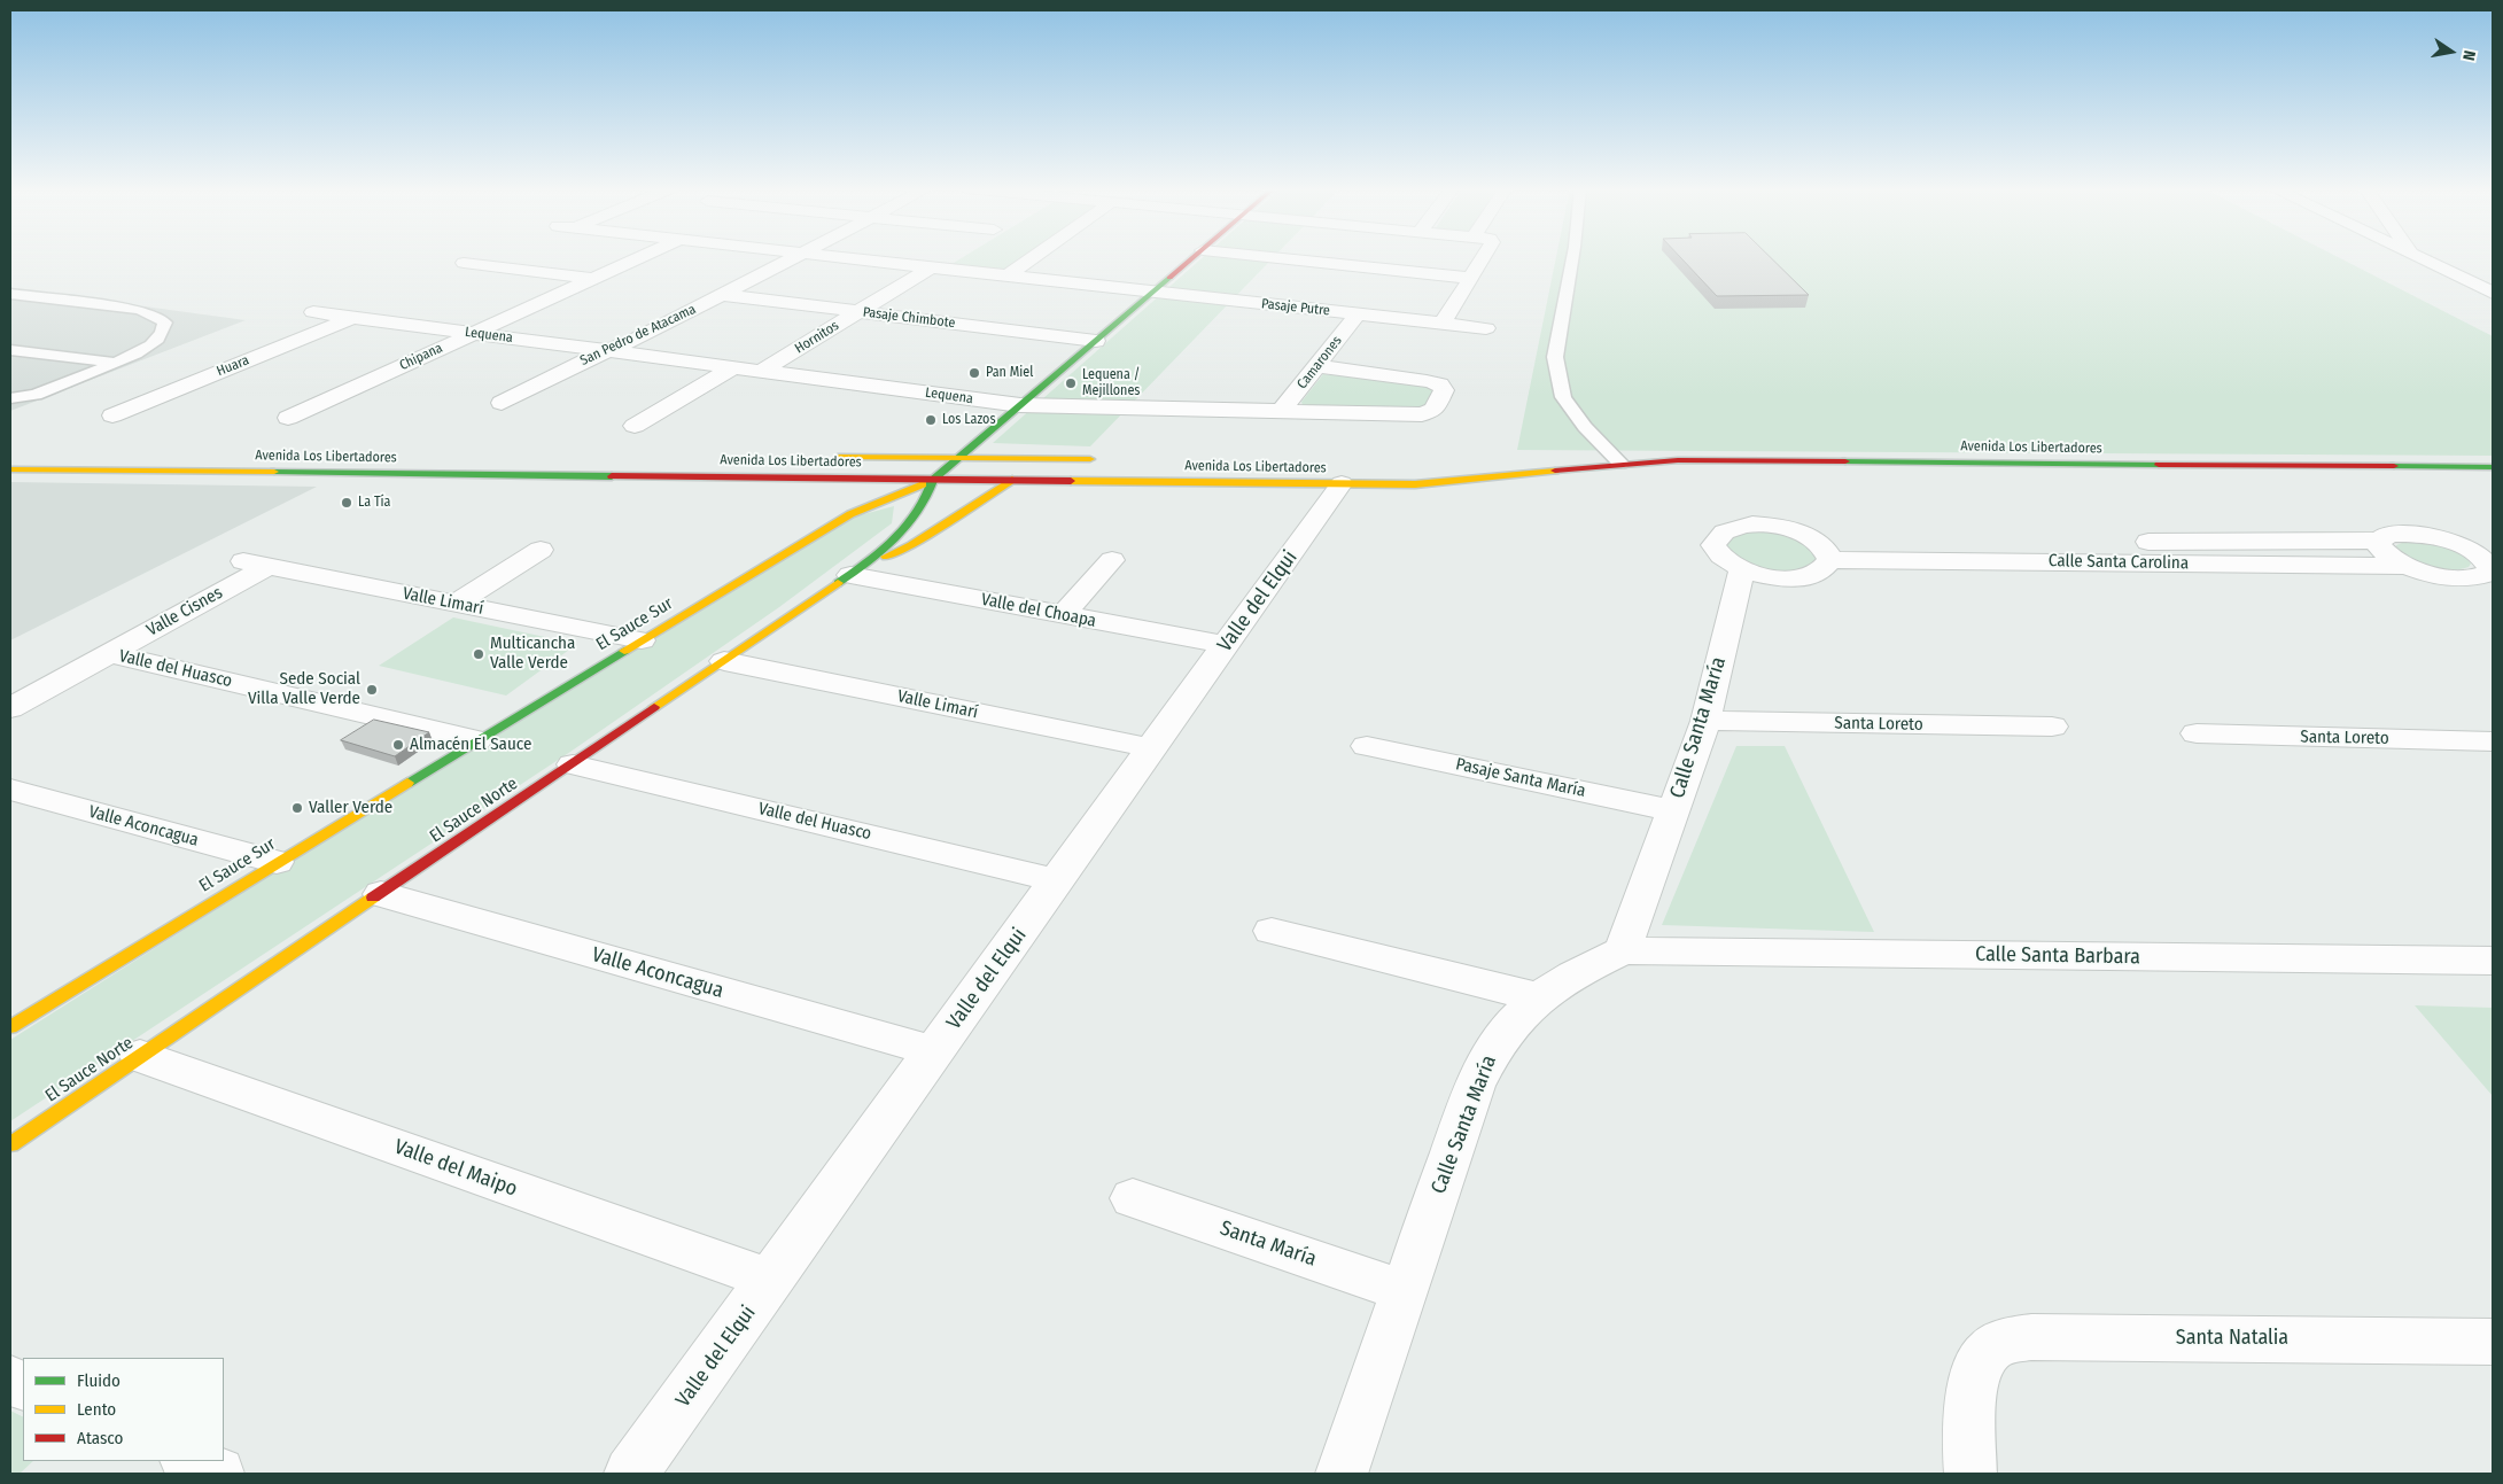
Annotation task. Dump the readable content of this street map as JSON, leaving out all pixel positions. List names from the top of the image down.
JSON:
{
  "streets": {
    "street": [
      "Pasaje Putre",
      "Pasaje Chimbote",
      "Lequena",
      "San Pedro de Atacama",
      "Hornitos",
      "Chipana",
      "Camarones",
      "Huara",
      "Avenida Los Libertadores",
      "Calle Santa Carolina",
      "Valle Limarí",
      "Valle del Elqui",
      "Valle del Choapa",
      "Valle Cisnes",
      "El Sauce Sur",
      "Valle del Huasco",
      "Santa Loreto",
      "Calle Santa María",
      "Pasaje Santa María",
      "El Sauce Norte",
      "Valle Aconcagua",
      "Calle Santa Barbara",
      "Valle del Maipo",
      "Santa María",
      "Santa Natalia"
    ]
  },
  "crossings": [
    ["Pasaje Putre", "Hornitos"],
    ["Pasaje Putre", "Camarones"],
    ["Pasaje Chimbote", "San Pedro de Atacama"],
    ["Pasaje Chimbote", "Hornitos"],
    ["Lequena", "San Pedro de Atacama"],
    ["Lequena", "Hornitos"],
    ["Lequena", "Chipana"],
    ["Lequena", "Camarones"],
    ["Lequena", "Huara"],
    ["Avenida Los Libertadores", "Valle del Elqui"],
    ["Avenida Los Libertadores", "El Sauce Sur"],
    ["Avenida Los Libertadores", "El Sauce Norte"],
    ["Valle Limarí", "Valle del Elqui"],
    ["Valle Limarí", "Valle Cisnes"],
    ["Valle Limarí", "El Sauce Sur"],
    ["Valle Limarí", "El Sauce Norte"],
    ["Valle del Elqui", "Valle del Choapa"],
    ["Valle del Elqui", "Valle del Huasco"],
    ["Valle del Elqui", "Valle Aconcagua"],
    ["Valle del Elqui", "Valle del Maipo"],
    ["Valle del Choapa", "El Sauce Norte"],
    ["Valle Cisnes", "Valle del Huasco"],
    ["El Sauce Sur", "Valle del Huasco"],
    ["El Sauce Sur", "El Sauce Norte"],
    ["El Sauce Sur", "Valle Aconcagua"],
    ["Valle del Huasco", "El Sauce Norte"],
    ["Santa Loreto", "Calle Santa María"],
    ["Calle Santa María", "Pasaje Santa María"],
    ["Calle Santa María", "Calle Santa Barbara"],
    ["Calle Santa María", "Santa María"],
    ["El Sauce Norte", "Valle Aconcagua"],
    ["El Sauce Norte", "Valle del Maipo"]
  ],
  "places": [
    "Pan Miel",
    "Lequena / Mejillones",
    "Los Lazos",
    "La Tía",
    "Multicancha Valle Verde",
    "Sede Social Villa Valle Verde",
    "Almacén El Sauce",
    "Valler Verde"
  ],
  "legend": ["Fluido", "Lento", "Atasco"],
  "north": "right"
}
